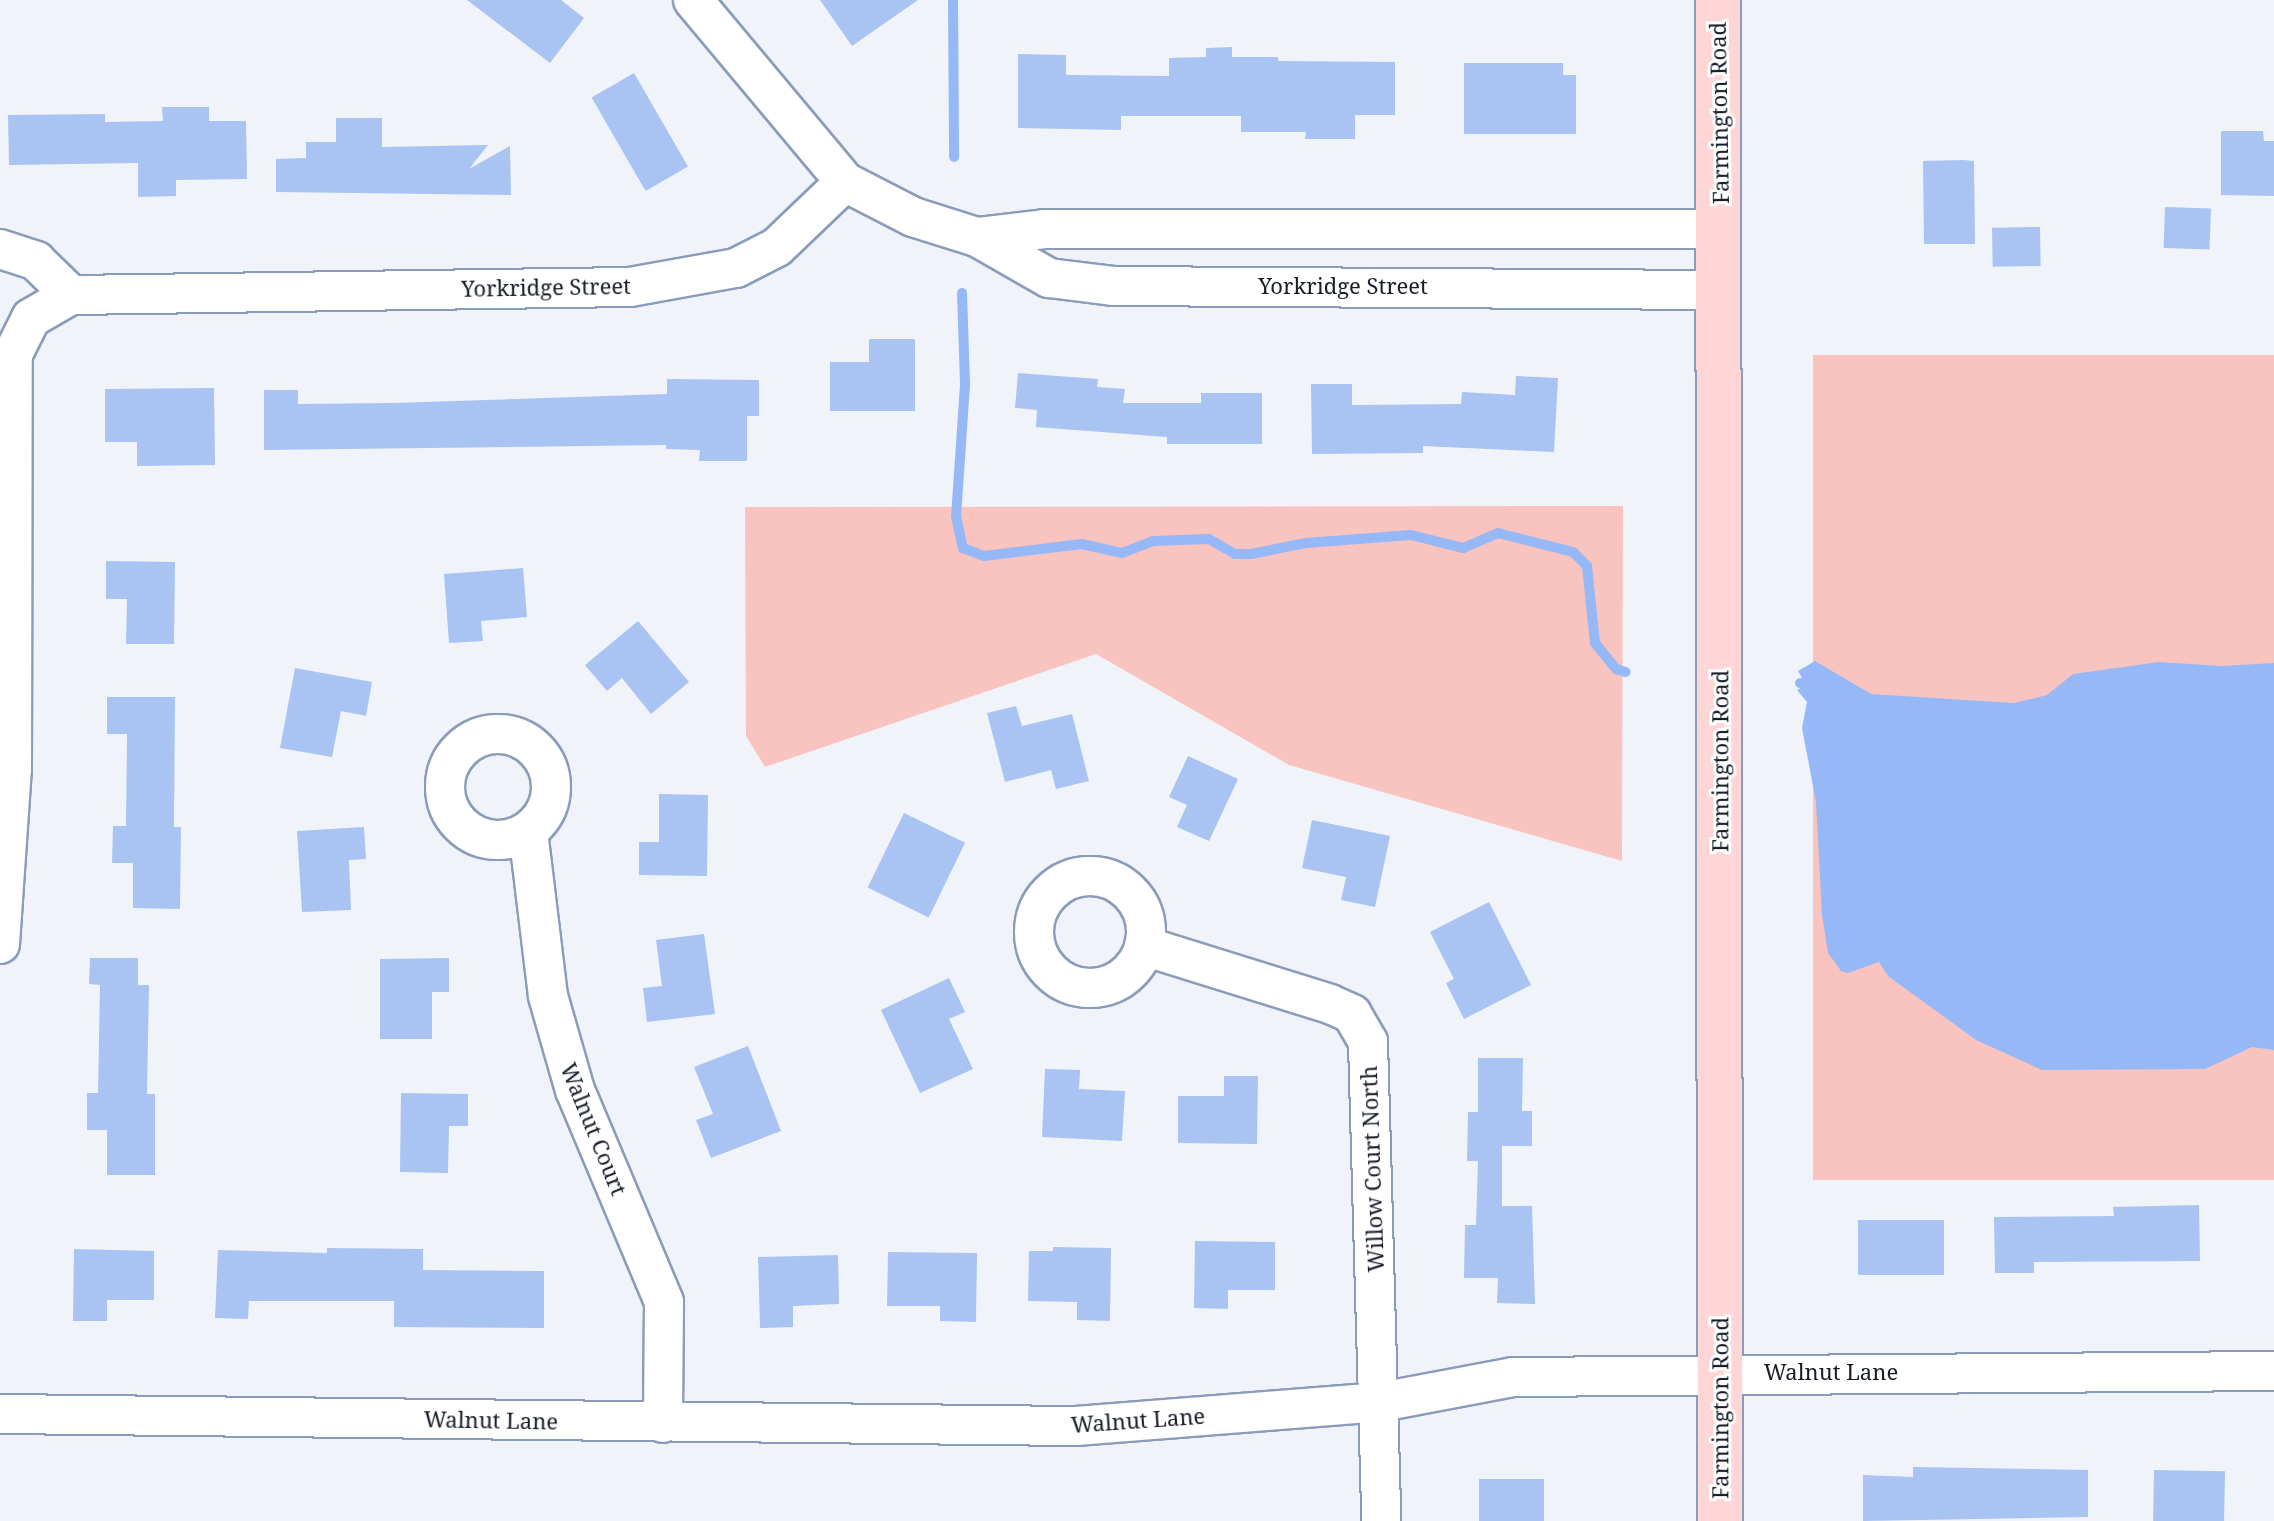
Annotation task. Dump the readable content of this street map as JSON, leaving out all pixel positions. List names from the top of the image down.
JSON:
{
  "streets": {
    "street": [
      "Farmington Road",
      "Yorkridge Street",
      "Walnut Court",
      "Willow Court North",
      "Walnut Lane"
    ]
  },
  "crossings": [
    ["Farmington Road", "Yorkridge Street"],
    ["Farmington Road", "Walnut Lane"],
    ["Walnut Court", "Walnut Lane"],
    ["Willow Court North", "Walnut Lane"]
  ]
}
